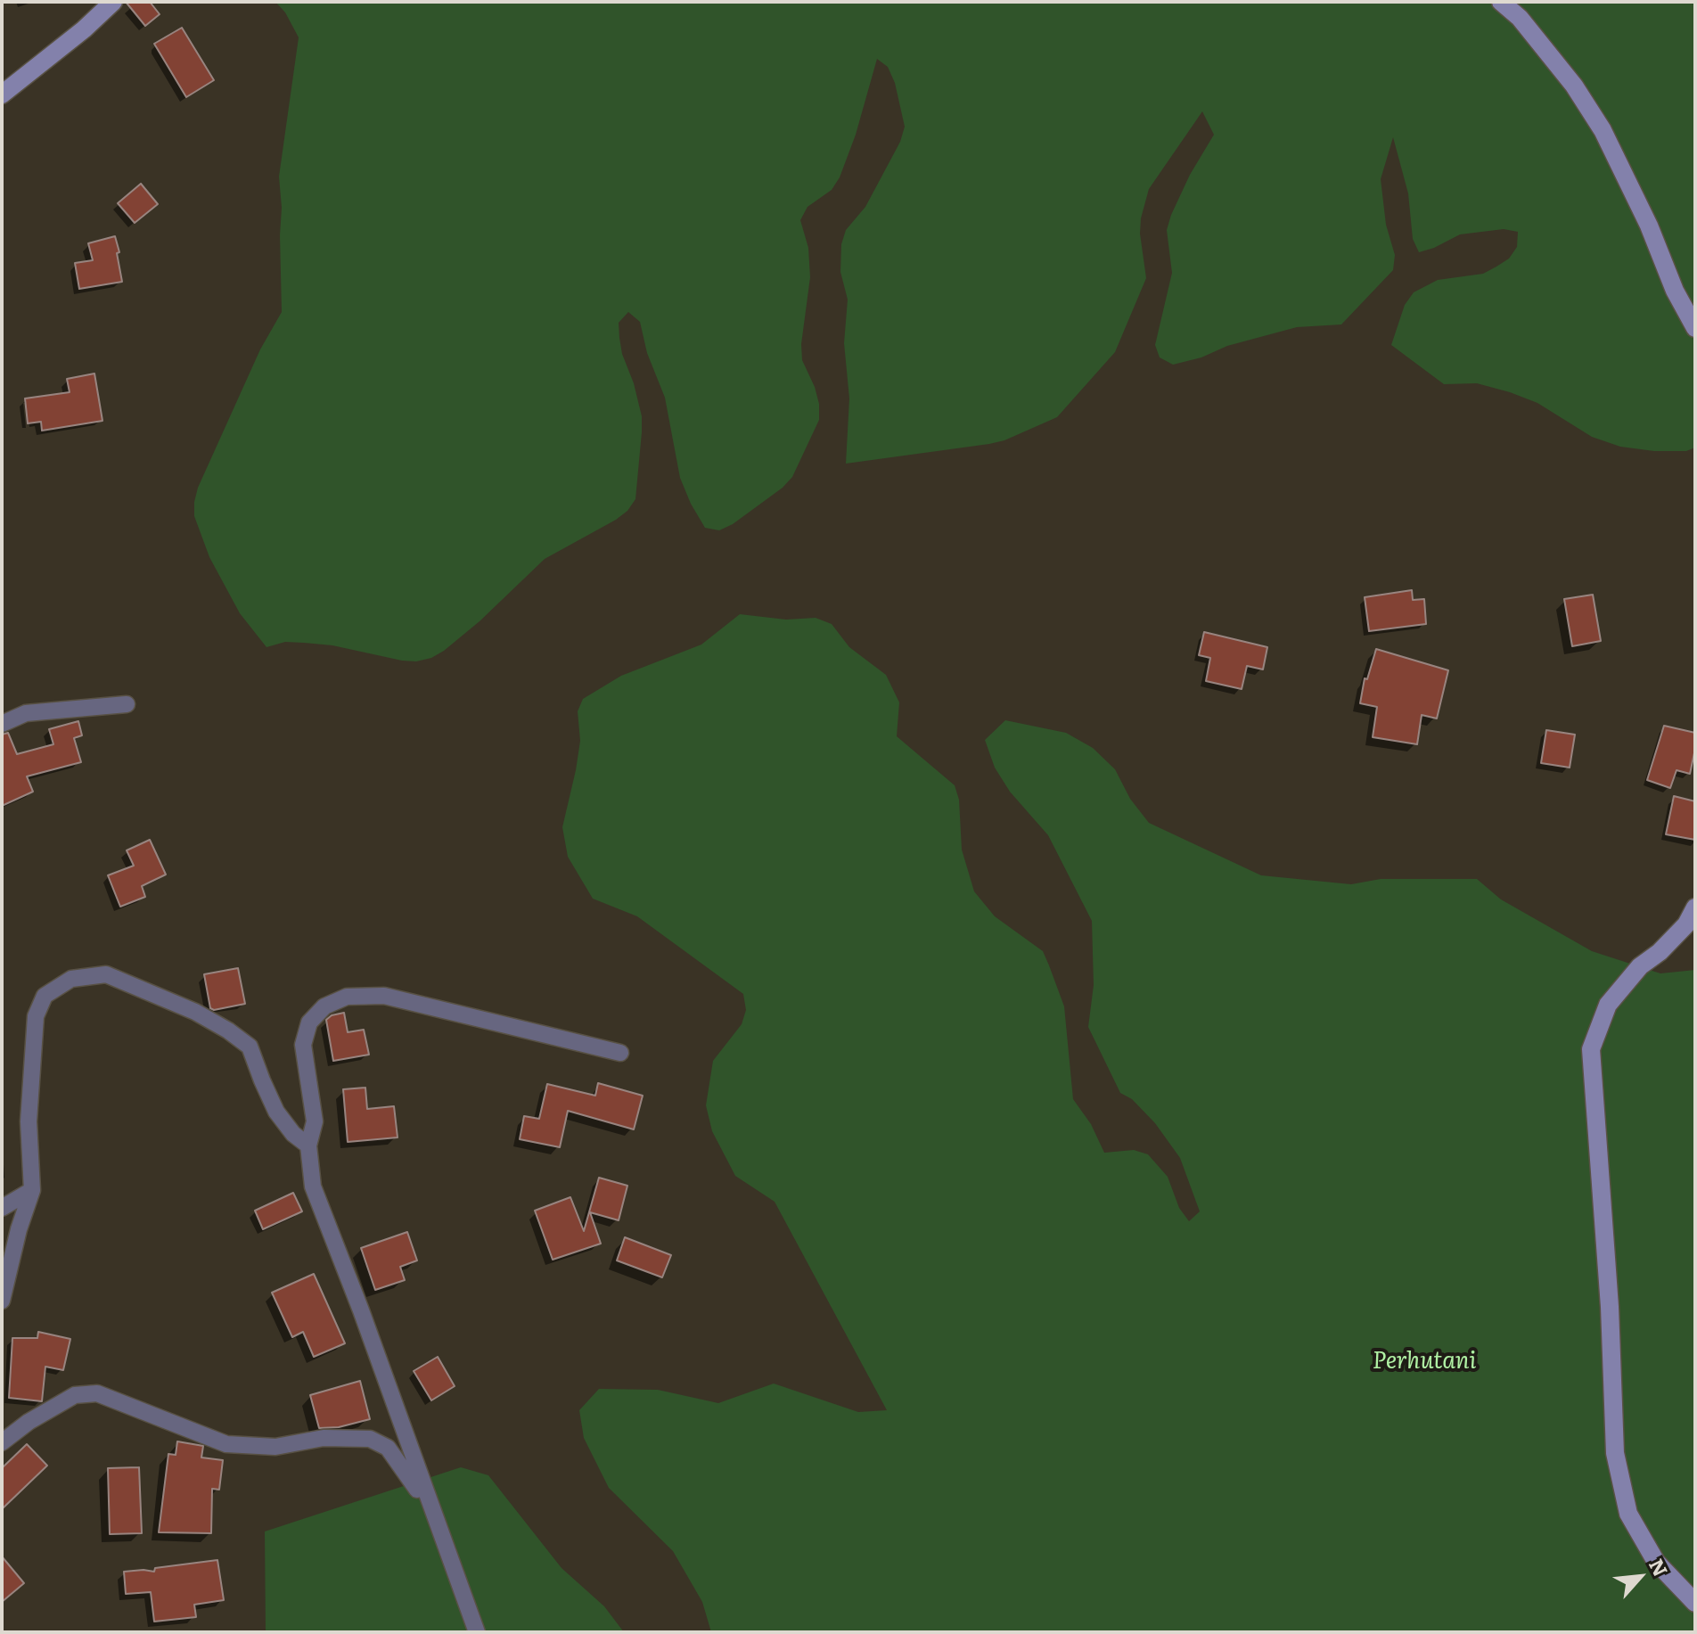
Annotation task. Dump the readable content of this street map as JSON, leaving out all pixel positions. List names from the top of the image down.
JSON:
{
  "parks": ["Perhutani"],
  "north": "top right"
}
